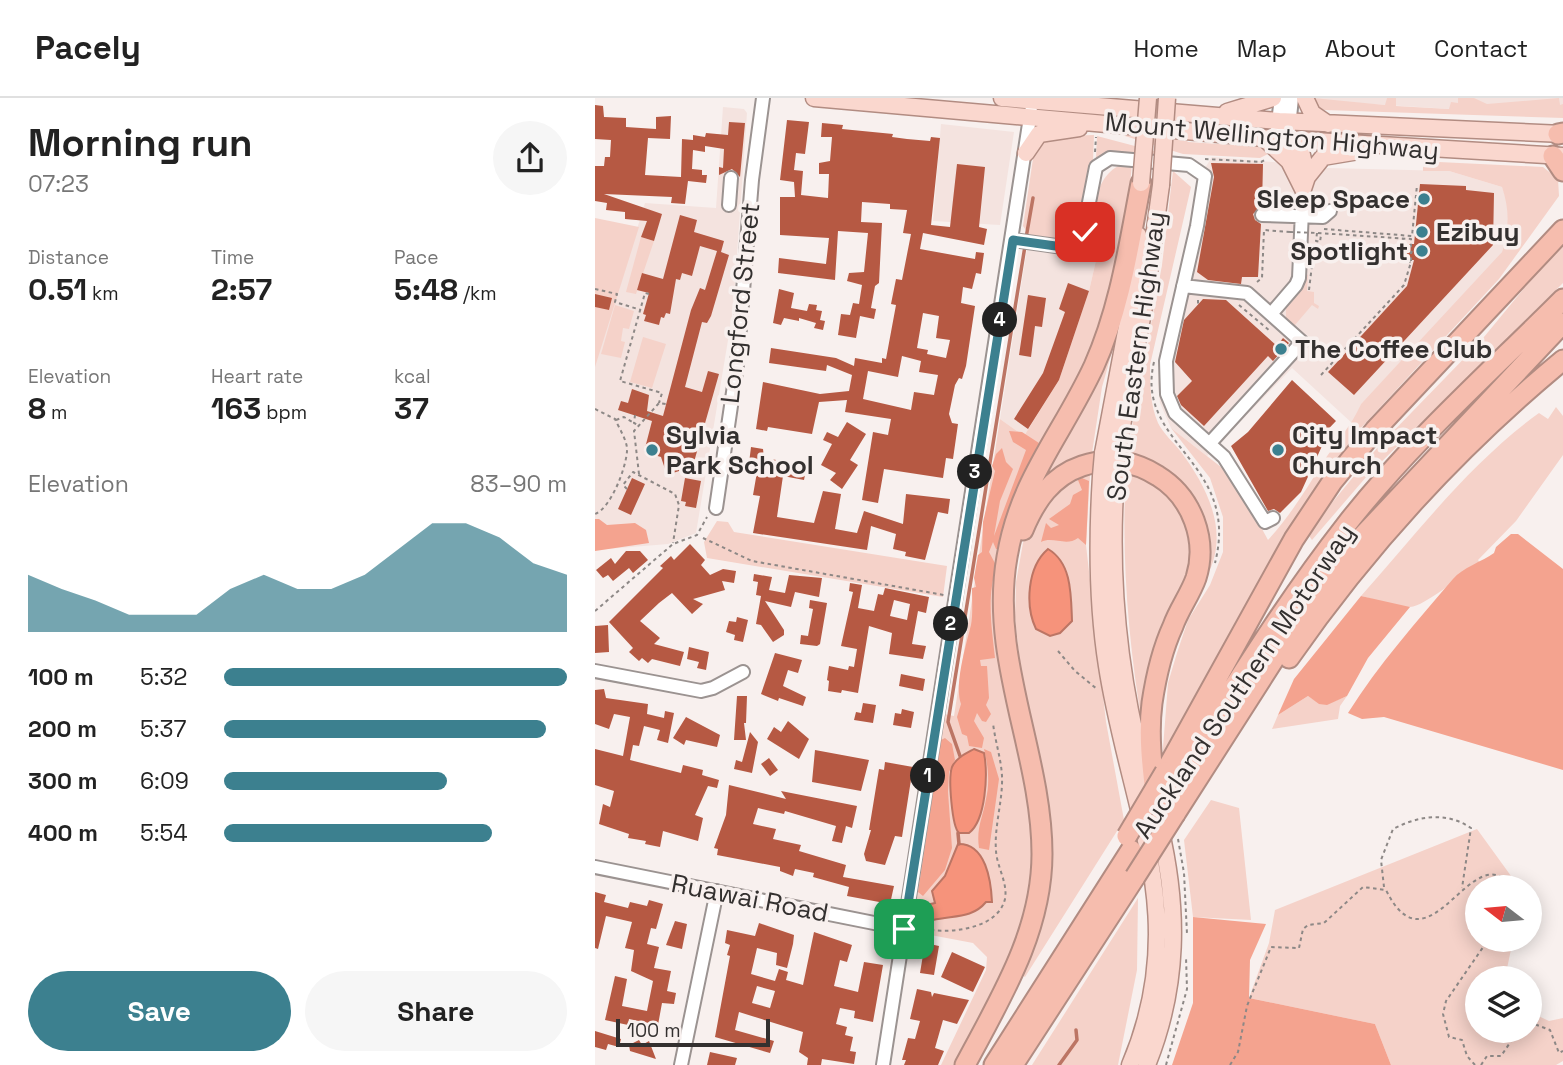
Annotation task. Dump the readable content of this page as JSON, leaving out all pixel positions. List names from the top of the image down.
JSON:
{
  "streets": {
    "highway": ["Auckland Southern Motorway"],
    "main road": ["Mount Wellington Highway", "South Eastern Highway"],
    "street": ["Longford Street", "Ruawai Road"]
  },
  "crossings": [
    ["South Eastern Highway", "Auckland Southern Motorway"]
  ],
  "places": [
    "Sleep Space",
    "Ezibuy",
    "Spotlight",
    "The Coffee Club",
    "Sylvia Park School",
    "City Impact Church"
  ],
  "scale_bar": "100 m",
  "north": "left",
  "page": {
    "header": "Pacely",
    "nav": [
      "Home",
      "Map",
      "About",
      "Contact"
    ],
    "heading": ["Morning run", "07:23"],
    "stats": [
      ["Distance", "0.51 km"],
      ["Time", "2:57"],
      ["Pace", "5:48 /km"],
      ["Elevation", "8 m"],
      ["Heart rate", "163 bpm"],
      ["kcal", "37"]
    ],
    "pins": [
      "4",
      "3",
      "2",
      "1"
    ],
    "chart": ["Elevation", "83–90 m"],
    "list": [
      {
        "name": "100 m",
        "note": "5:32"
      },
      {
        "name": "200 m",
        "note": "5:37"
      },
      {
        "name": "300 m",
        "note": "6:09"
      },
      {
        "name": "400 m",
        "note": "5:54"
      }
    ],
    "buttons": ["Save", "Share"],
    "scale": "100 m"
  }
}
